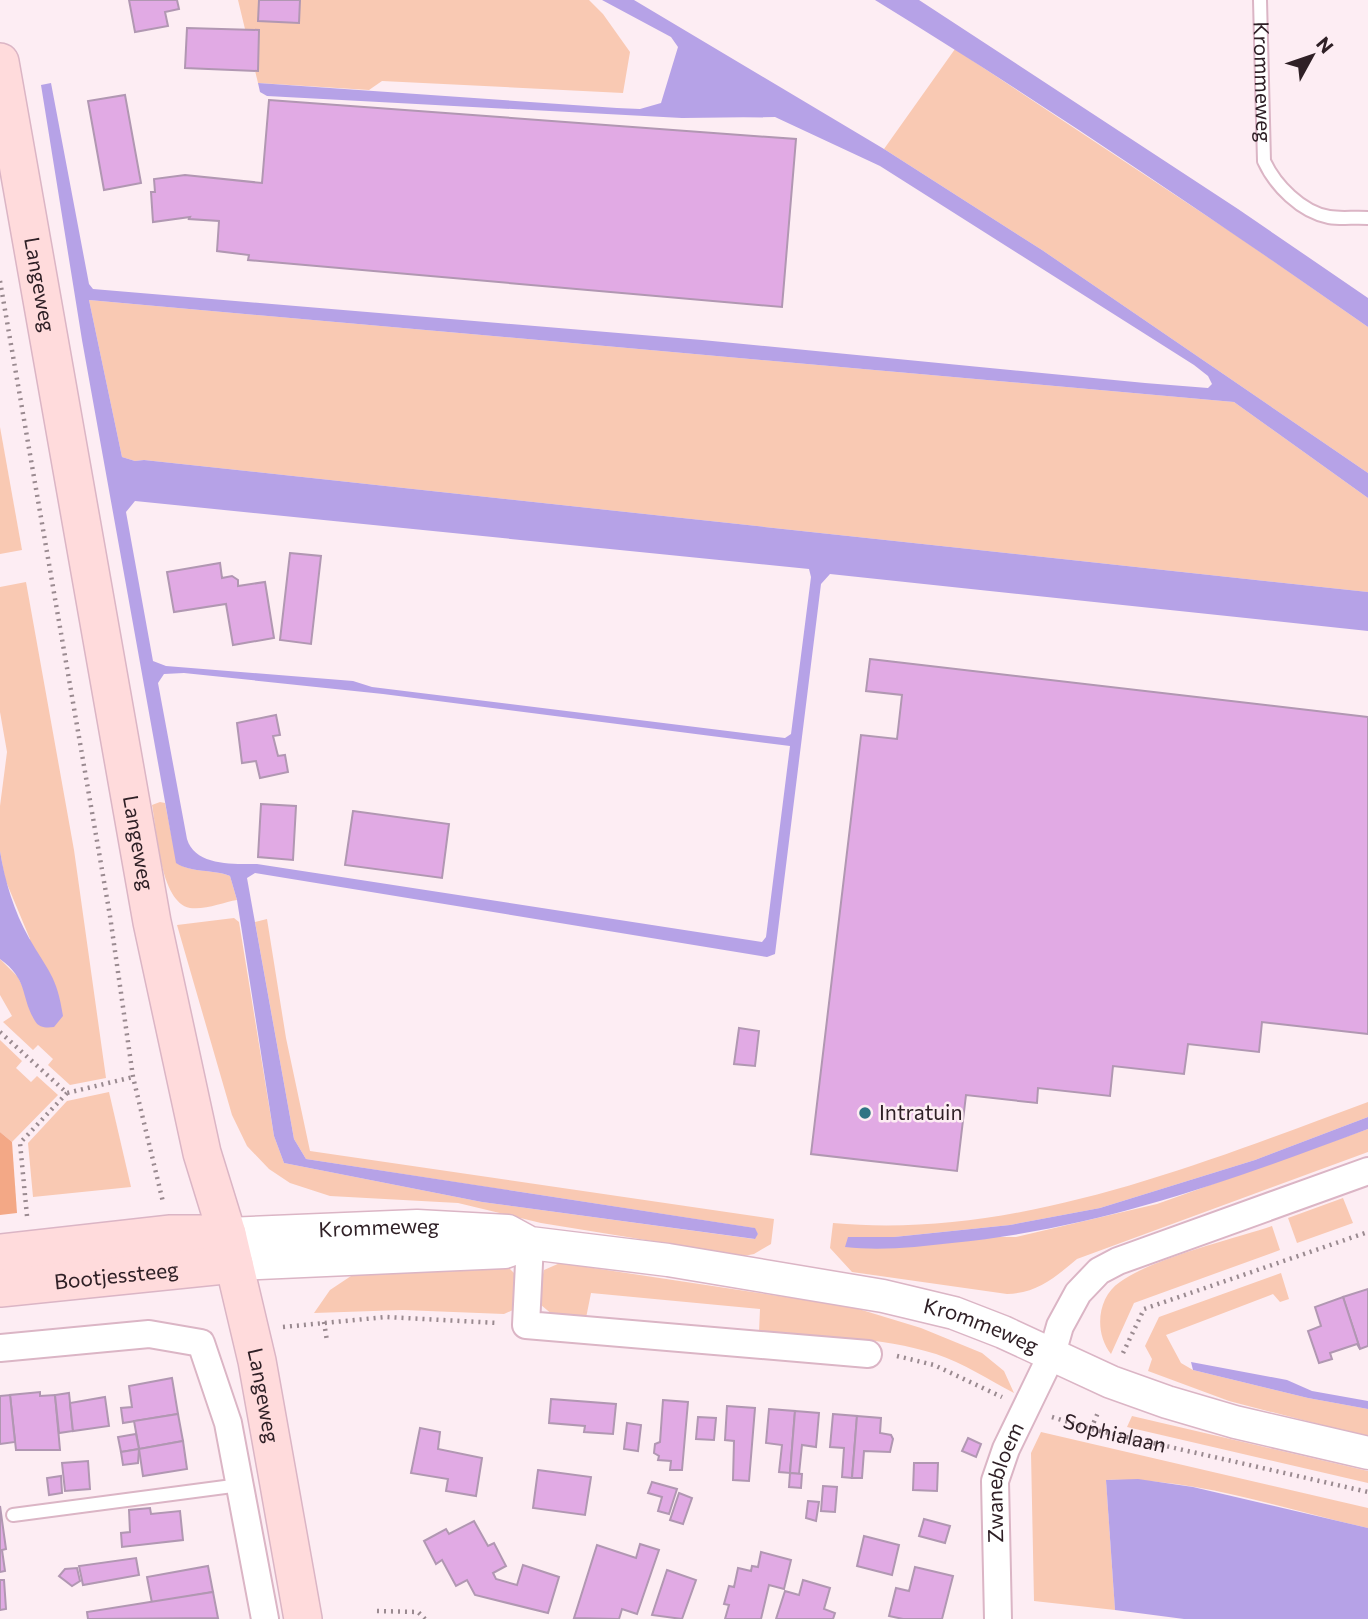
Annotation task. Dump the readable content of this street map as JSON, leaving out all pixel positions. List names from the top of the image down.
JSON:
{
  "streets": {
    "main road": ["Langeweg", "Bootjessteeg"],
    "street": ["Krommeweg", "Sophialaan", "Zwanebloem"]
  },
  "crossings": [
    ["Krommeweg", "Langeweg"],
    ["Krommeweg", "Bootjessteeg"],
    ["Krommeweg", "Sophialaan"],
    ["Krommeweg", "Zwanebloem"],
    ["Langeweg", "Bootjessteeg"],
    ["Sophialaan", "Zwanebloem"]
  ],
  "places": ["Intratuin"],
  "north": "top right"
}
